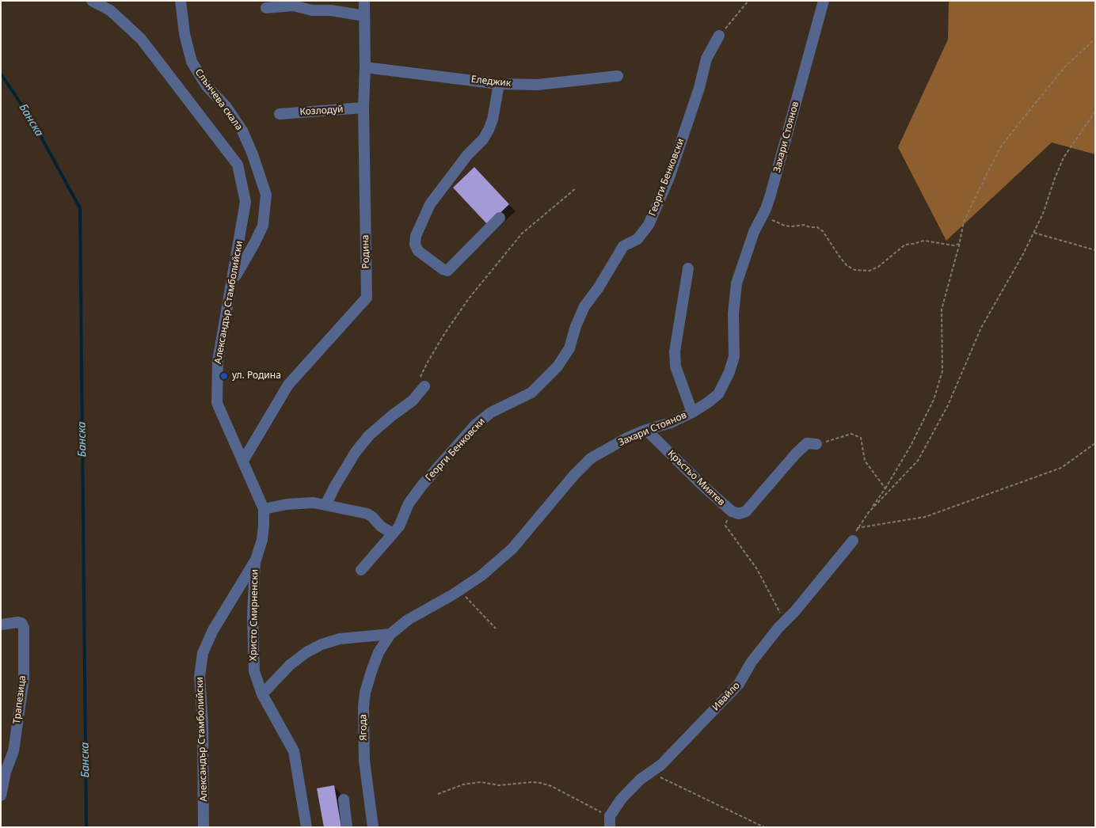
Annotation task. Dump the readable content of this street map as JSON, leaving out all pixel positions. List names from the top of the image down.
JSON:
{
  "streets": {
    "street": [
      "Еледжик",
      "Слънчева скала",
      "Козлодуй",
      "Захари Стоянов",
      "Георги Бенковски",
      "Родина",
      "Александър Стамболийски",
      "Кръстьо Миятев",
      "Христо Смирненски",
      "Ивайло",
      "Трапезица",
      "Ягода"
    ]
  },
  "crossings": [
    ["Еледжик", "Родина"],
    ["Слънчева скала", "Александър Стамболийски"],
    ["Козлодуй", "Родина"],
    ["Захари Стоянов", "Кръстьо Миятев"],
    ["Захари Стоянов", "Ягода"],
    ["Родина", "Александър Стамболийски"],
    ["Александър Стамболийски", "Христо Смирненски"]
  ],
  "water": ["Банска"],
  "places": ["ул. Родина"]
}
